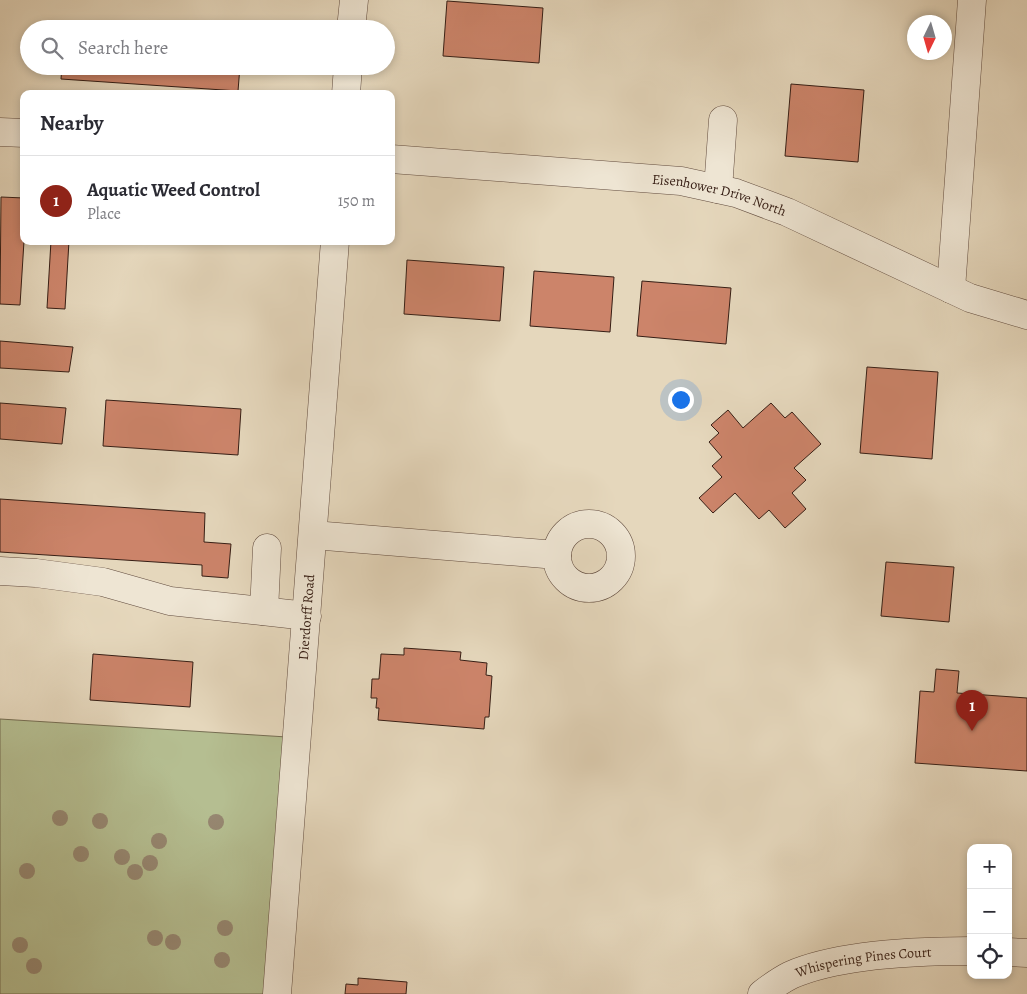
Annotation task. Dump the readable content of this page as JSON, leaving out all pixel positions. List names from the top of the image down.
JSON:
{
  "streets": {
    "street": ["Eisenhower Drive North", "Dierdorff Road", "Whispering Pines Court"]
  },
  "north": "bottom",
  "page": {
    "search": "Search here",
    "heading": "Nearby",
    "list": [
      {
        "mark": "1",
        "name": "Aquatic Weed Control",
        "note": "Place",
        "value": "150 m"
      }
    ],
    "pins": "1",
    "map_buttons": ["+", "−"]
  }
}
